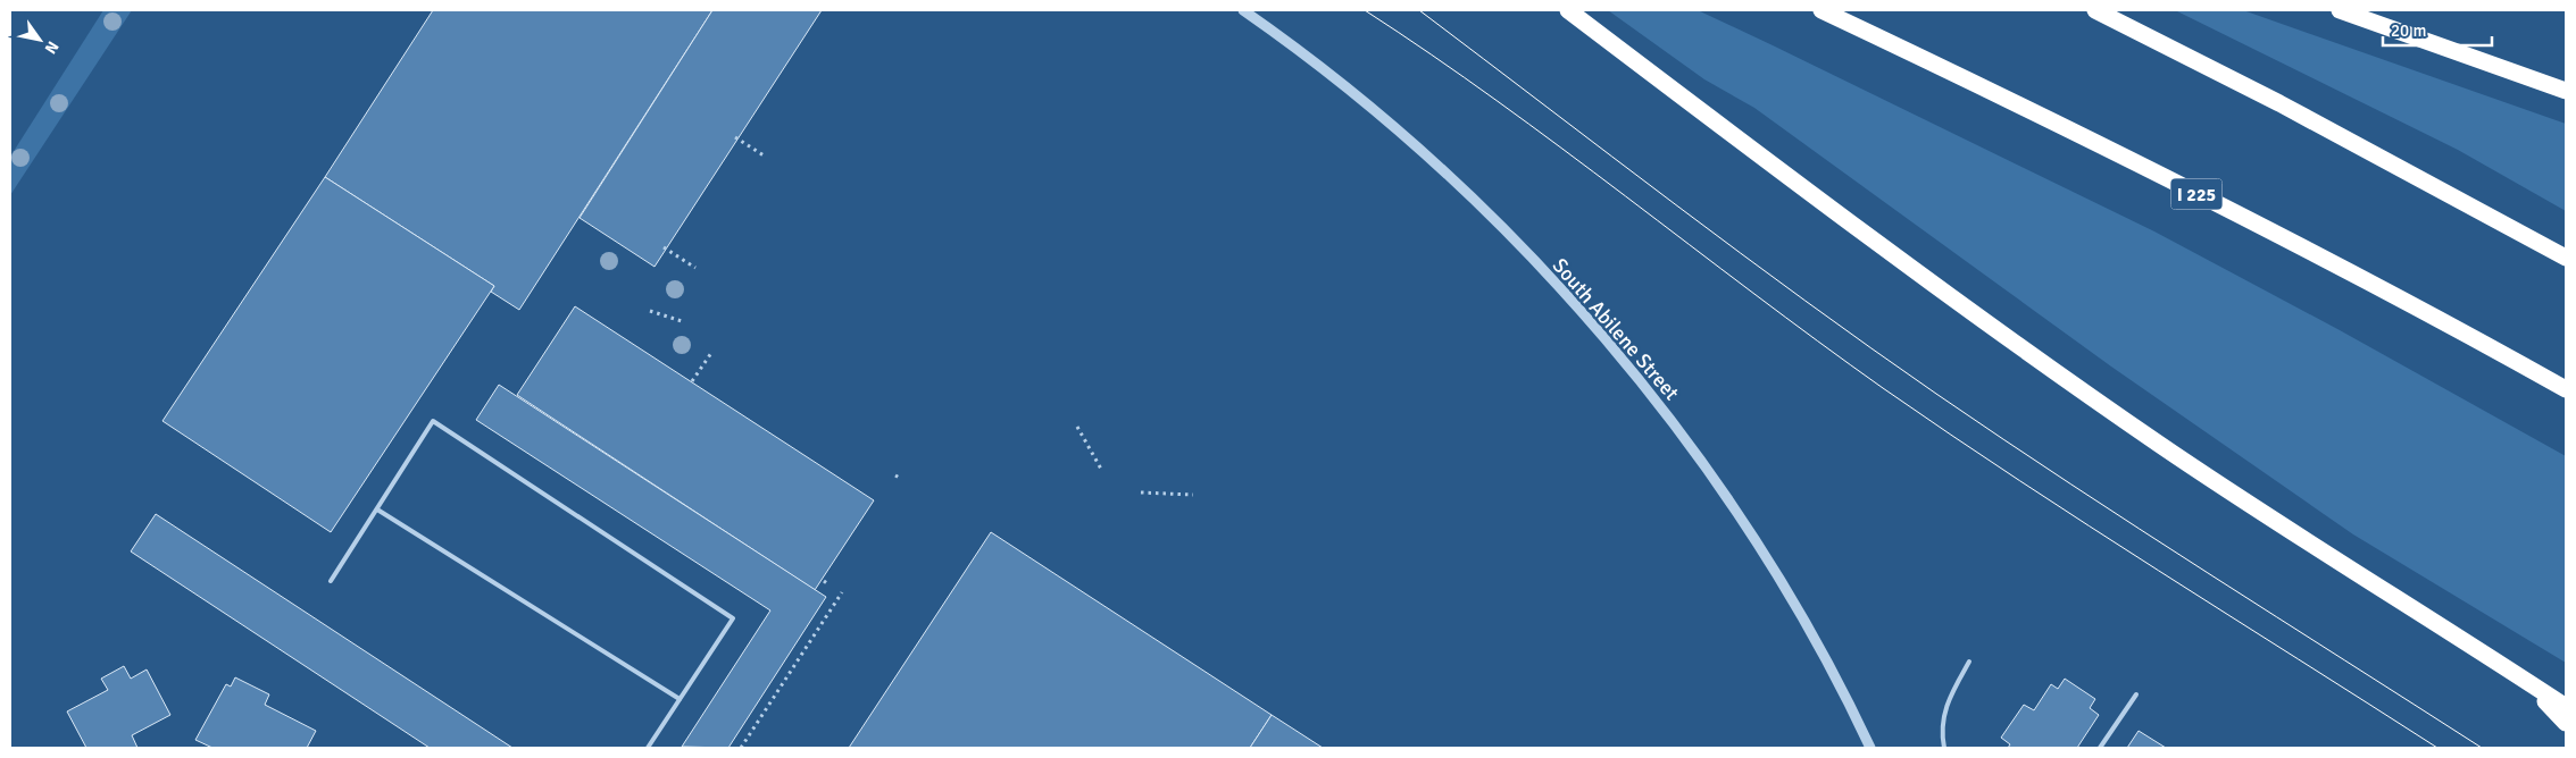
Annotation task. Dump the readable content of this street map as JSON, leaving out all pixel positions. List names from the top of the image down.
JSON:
{
  "streets": {
    "highway": ["I 225"],
    "street": ["South Abilene Street"]
  },
  "scale_bar": "20 m",
  "north": "bottom right"
}
